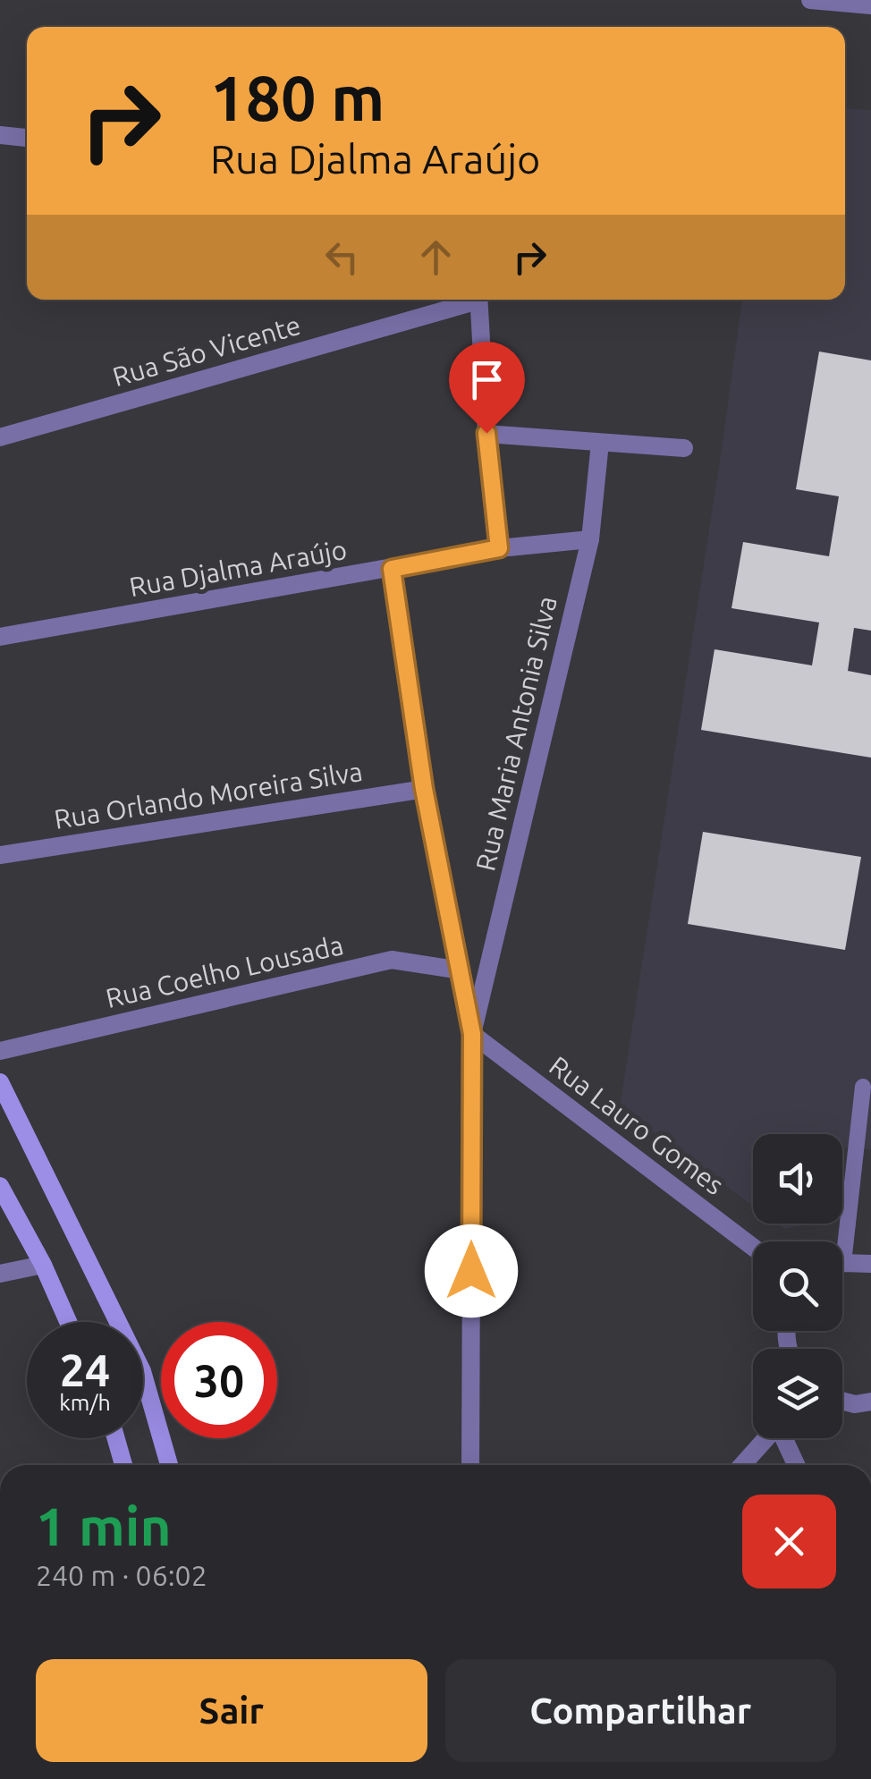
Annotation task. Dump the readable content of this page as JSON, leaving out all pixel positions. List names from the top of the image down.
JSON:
{
  "streets": {
    "street": [
      "Rua São Vicente",
      "Rua Djalma Araújo",
      "Rua Maria Antonia Silva",
      "Rua Orlando Moreira Silva",
      "Rua Coelho Lousada",
      "Rua Lauro Gomes"
    ]
  },
  "crossings": [
    ["Rua Djalma Araújo", "Rua Maria Antonia Silva"],
    ["Rua Maria Antonia Silva", "Rua Lauro Gomes"]
  ],
  "page": {
    "turn": ["180 m", "Rua Djalma Araújo"],
    "speed": "24 km/h",
    "limit": "30",
    "heading": ["1 min", "240 m · 06:02"],
    "buttons": ["Sair", "Compartilhar"]
  }
}
